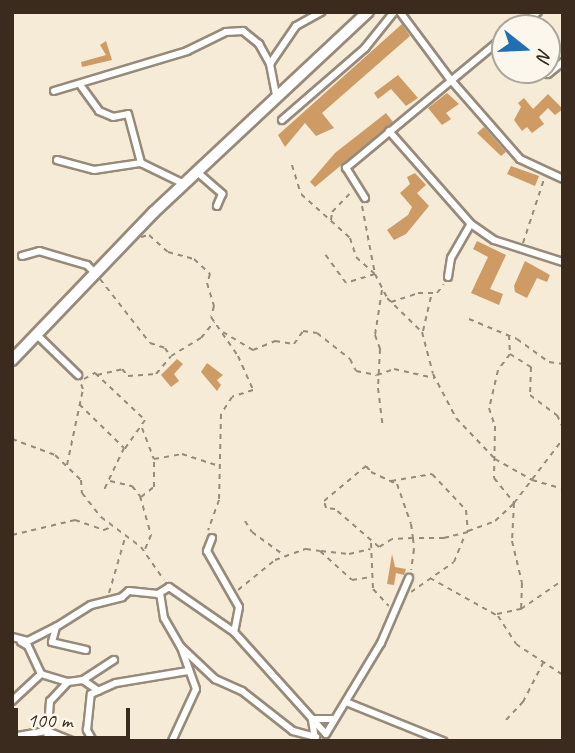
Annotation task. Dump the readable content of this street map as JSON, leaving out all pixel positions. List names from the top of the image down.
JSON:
{
  "scale_bar": "100 m",
  "north": "right"
}
